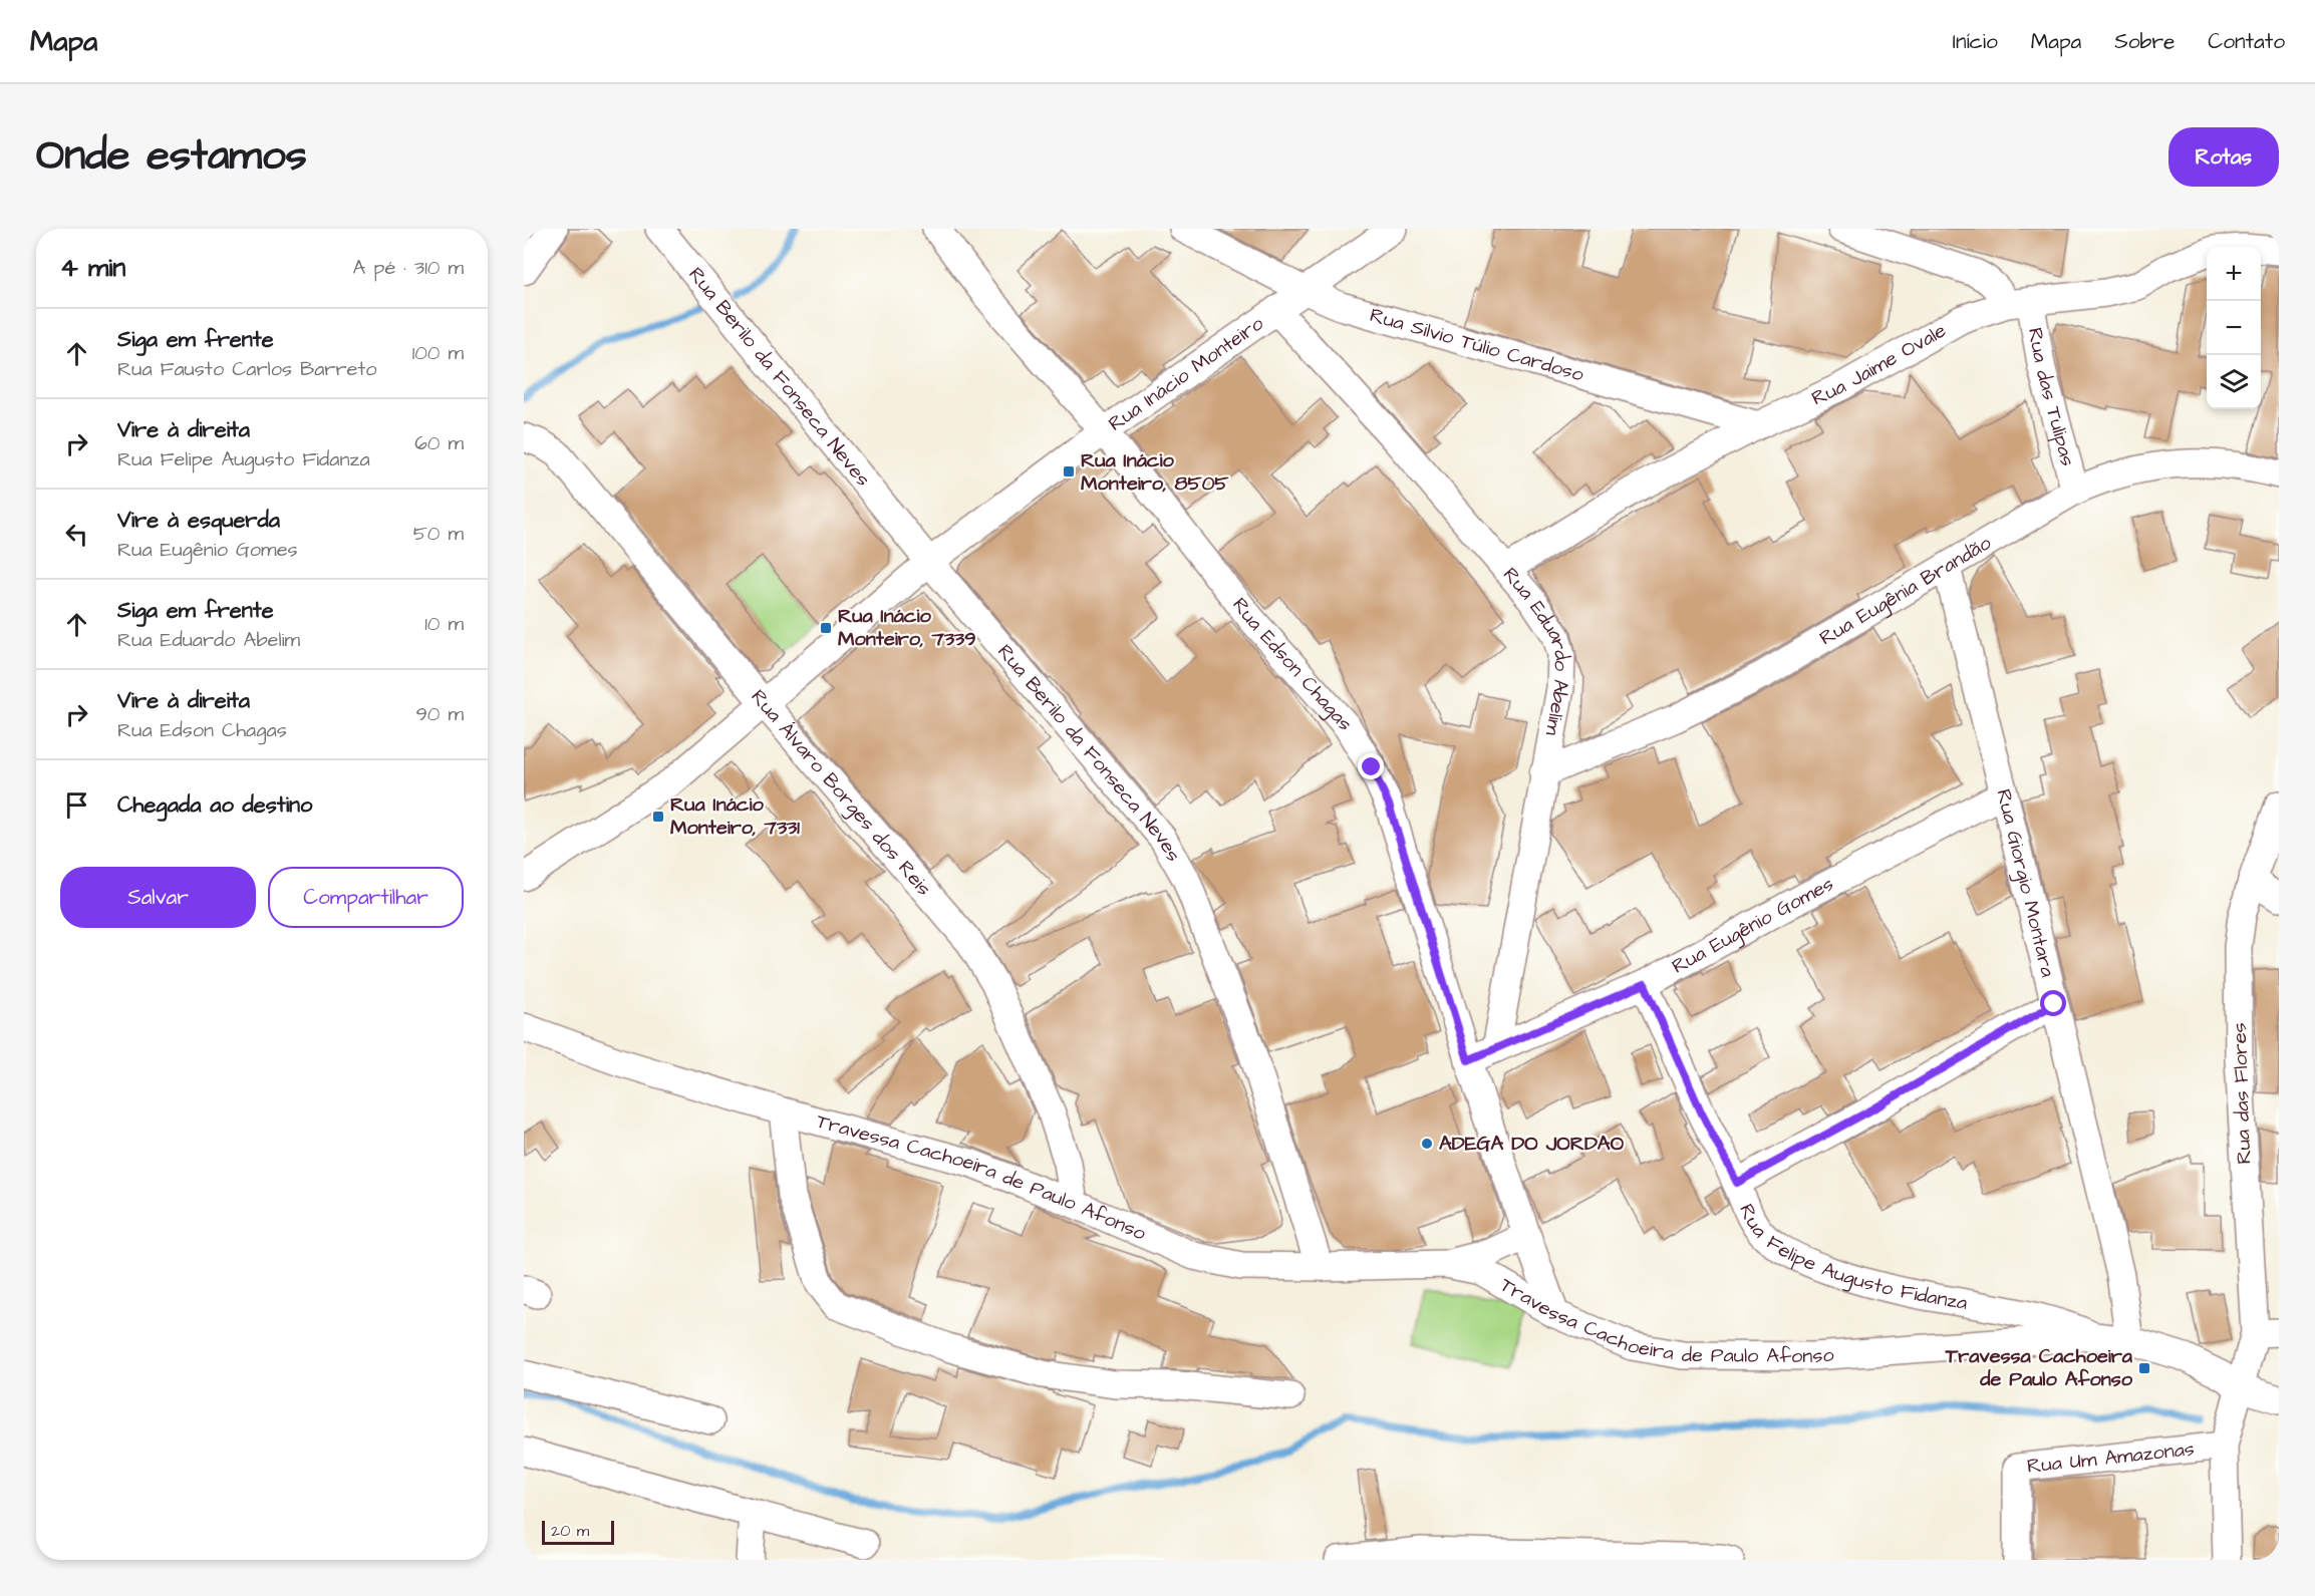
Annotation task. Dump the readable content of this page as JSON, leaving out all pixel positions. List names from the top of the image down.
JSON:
{
  "streets": {
    "street": [
      "Rua Silvio Túlio Cardoso",
      "Rua Jaime Ovale",
      "Rua Inácio Monteiro",
      "Rua Berilo da Fonseca Neves",
      "Rua das Tulipas",
      "Rua Eugênia Brandão",
      "Rua Eduardo Abelim",
      "Rua Edson Chagas",
      "Rua Álvaro Borges dos Reis",
      "Rua Giorgio Montara",
      "Rua Eugênio Gomes",
      "Rua das Flores",
      "Travessa Cachoeira de Paulo Afonso",
      "Rua Felipe Augusto Fidanza",
      "Rua Um Amazonas"
    ]
  },
  "crossings": [
    ["Rua Silvio Túlio Cardoso", "Rua Jaime Ovale"],
    ["Rua Silvio Túlio Cardoso", "Rua Inácio Monteiro"],
    ["Rua Jaime Ovale", "Rua das Tulipas"],
    ["Rua Jaime Ovale", "Rua Eduardo Abelim"],
    ["Rua Inácio Monteiro", "Rua Berilo da Fonseca Neves"],
    ["Rua Inácio Monteiro", "Rua Eduardo Abelim"],
    ["Rua Inácio Monteiro", "Rua Edson Chagas"],
    ["Rua Inácio Monteiro", "Rua Álvaro Borges dos Reis"],
    ["Rua Berilo da Fonseca Neves", "Travessa Cachoeira de Paulo Afonso"],
    ["Rua das Tulipas", "Rua Eugênia Brandão"],
    ["Rua Eugênia Brandão", "Rua Eduardo Abelim"],
    ["Rua Eugênia Brandão", "Rua Giorgio Montara"],
    ["Rua Eduardo Abelim", "Rua Eugênio Gomes"],
    ["Rua Edson Chagas", "Travessa Cachoeira de Paulo Afonso"],
    ["Rua Álvaro Borges dos Reis", "Travessa Cachoeira de Paulo Afonso"],
    ["Rua Giorgio Montara", "Rua Eugênio Gomes"],
    ["Rua Giorgio Montara", "Travessa Cachoeira de Paulo Afonso"],
    ["Rua Eugênio Gomes", "Rua Felipe Augusto Fidanza"],
    ["Rua das Flores", "Travessa Cachoeira de Paulo Afonso"],
    ["Rua das Flores", "Rua Um Amazonas"],
    ["Travessa Cachoeira de Paulo Afonso", "Rua Felipe Augusto Fidanza"]
  ],
  "places": {
    "transit": [
      "Rua Inácio Monteiro, 8505",
      "Rua Inácio Monteiro, 7339",
      "Rua Inácio Monteiro, 7331",
      "Travessa Cachoeira de Paulo Afonso"
    ],
    "other": ["ADEGA DO JORDAO"]
  },
  "scale_bar": "20 m",
  "page": {
    "header": "Mapa",
    "nav": [
      "Início",
      "Mapa",
      "Sobre",
      "Contato"
    ],
    "title": "Onde estamos",
    "buttons": [
      "Rotas",
      ["Salvar", "Compartilhar"]
    ],
    "heading": ["4 min", "A pé · 310 m"],
    "map_buttons": ["+", "−"],
    "list": [
      ["Siga em frente", "Rua Fausto Carlos Barreto", "100 m"],
      ["Vire à direita", "Rua Felipe Augusto Fidanza", "60 m"],
      ["Vire à esquerda", "Rua Eugênio Gomes", "50 m"],
      ["Siga em frente", "Rua Eduardo Abelim", "10 m"],
      ["Vire à direita", "Rua Edson Chagas", "90 m"],
      "Chegada ao destino"
    ],
    "scale": "20 m"
  }
}
